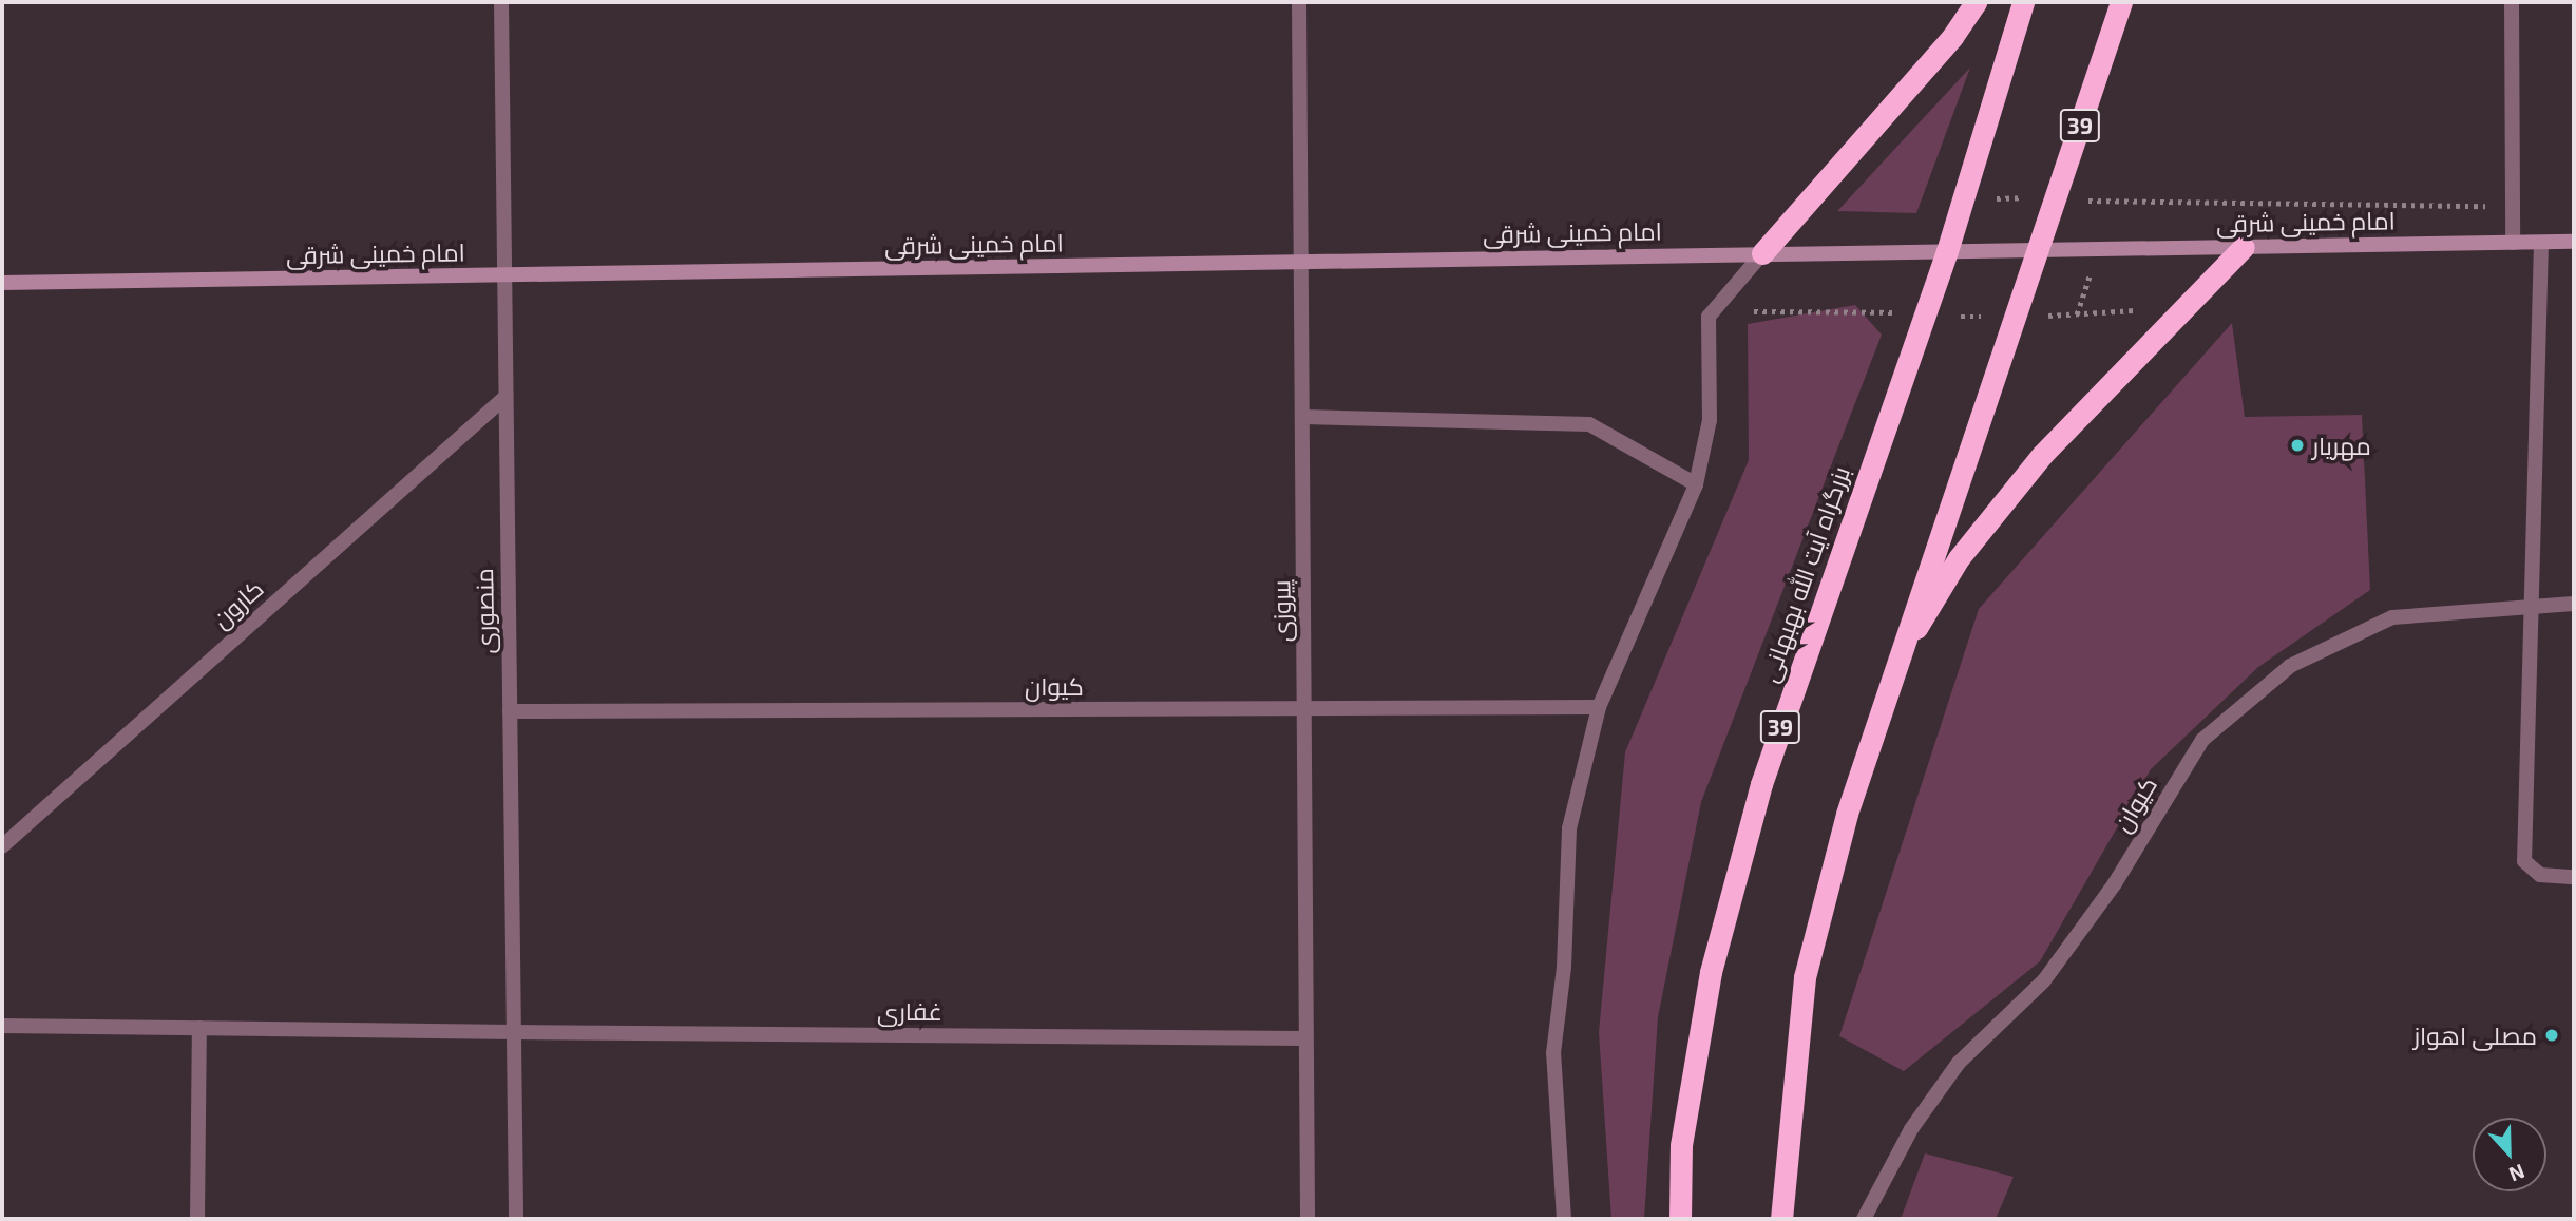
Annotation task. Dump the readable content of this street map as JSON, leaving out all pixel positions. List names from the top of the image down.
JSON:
{
  "streets": {
    "highway": ["39", "بزرگراه آیت الله بهبهانی"],
    "main road": ["امام خمینی شرقی"],
    "street": [
      "کارون",
      "منصوری",
      "پیروزی",
      "کیوان",
      "غفاری"
    ]
  },
  "crossings": [
    ["39", "امام خمینی شرقی"],
    ["امام خمینی شرقی", "بزرگراه آیت الله بهبهانی"],
    ["امام خمینی شرقی", "منصوری"],
    ["امام خمینی شرقی", "پیروزی"],
    ["کارون", "منصوری"],
    ["منصوری", "کیوان"],
    ["منصوری", "غفاری"],
    ["پیروزی", "کیوان"],
    ["پیروزی", "غفاری"]
  ],
  "places": ["مهریار", "مصلی اهواز"],
  "north": "bottom"
}
